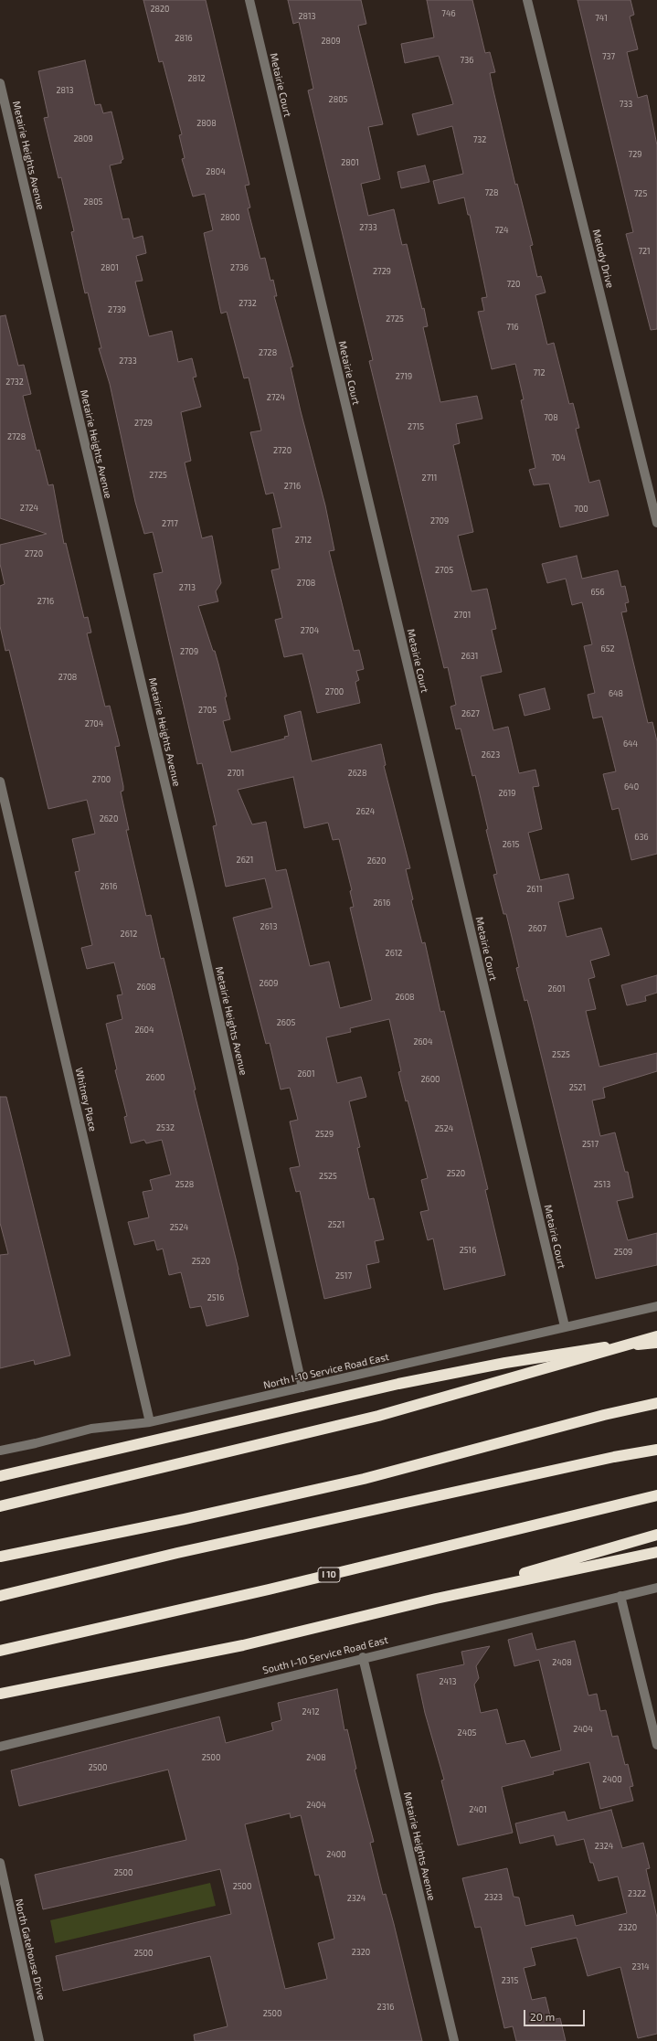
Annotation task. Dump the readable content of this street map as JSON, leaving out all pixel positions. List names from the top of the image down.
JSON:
{
  "streets": {
    "highway": ["I 10"],
    "street": [
      "Metairie Court",
      "Metairie Heights Avenue",
      "Melody Drive",
      "Whitney Place",
      "North I-10 Service Road East",
      "South I-10 Service Road East",
      "North Gatehouse Drive"
    ]
  },
  "crossings": [
    ["Metairie Court", "North I-10 Service Road East"],
    ["Metairie Heights Avenue", "North I-10 Service Road East"],
    ["Metairie Heights Avenue", "South I-10 Service Road East"],
    ["Whitney Place", "North I-10 Service Road East"]
  ],
  "house_numbers": [
    "2820",
    "746",
    "2813",
    "741",
    "2816",
    "2809",
    "737",
    "736",
    "2812",
    "2813",
    "2805",
    "733",
    "2808",
    "2809",
    "732",
    "729",
    "2801",
    "2804",
    "728",
    "725",
    "2805",
    "2800",
    "2733",
    "724",
    "721",
    "2801",
    "2736",
    "2729",
    "720",
    "2732",
    "2739",
    "2725",
    "716",
    "2728",
    "2733",
    "712",
    "2719",
    "2732",
    "2724",
    "708",
    "2729",
    "2715",
    "2728",
    "2720",
    "704",
    "2725",
    "2711",
    "2716",
    "2724",
    "700",
    "2709",
    "2717",
    "2712",
    "2720",
    "2705",
    "2708",
    "2713",
    "656",
    "2716",
    "2701",
    "2704",
    "652",
    "2709",
    "2631",
    "2708",
    "2700",
    "648",
    "2705",
    "2627",
    "2704",
    "644",
    "2623",
    "2701",
    "2628",
    "2700",
    "640",
    "2619",
    "2624",
    "2620",
    "636",
    "2615",
    "2621",
    "2620",
    "2616",
    "2611",
    "2616",
    "2613",
    "2607",
    "2612",
    "2612",
    "2609",
    "2608",
    "2601",
    "2608",
    "2605",
    "2604",
    "2604",
    "2525",
    "2601",
    "2600",
    "2600",
    "2521",
    "2532",
    "2524",
    "2529",
    "2517",
    "2520",
    "2525",
    "2528",
    "2513",
    "2521",
    "2524",
    "2516",
    "2509",
    "2520",
    "2517",
    "2516",
    "2408",
    "2413",
    "2412",
    "2404",
    "2405",
    "2500",
    "2408",
    "2500",
    "2400",
    "2404",
    "2401",
    "2324",
    "2400",
    "2500",
    "2500",
    "2322",
    "2323",
    "2324",
    "2320",
    "2320",
    "2500",
    "2314",
    "2315",
    "2316",
    "2500"
  ],
  "scale_bar": "20 m"
}
